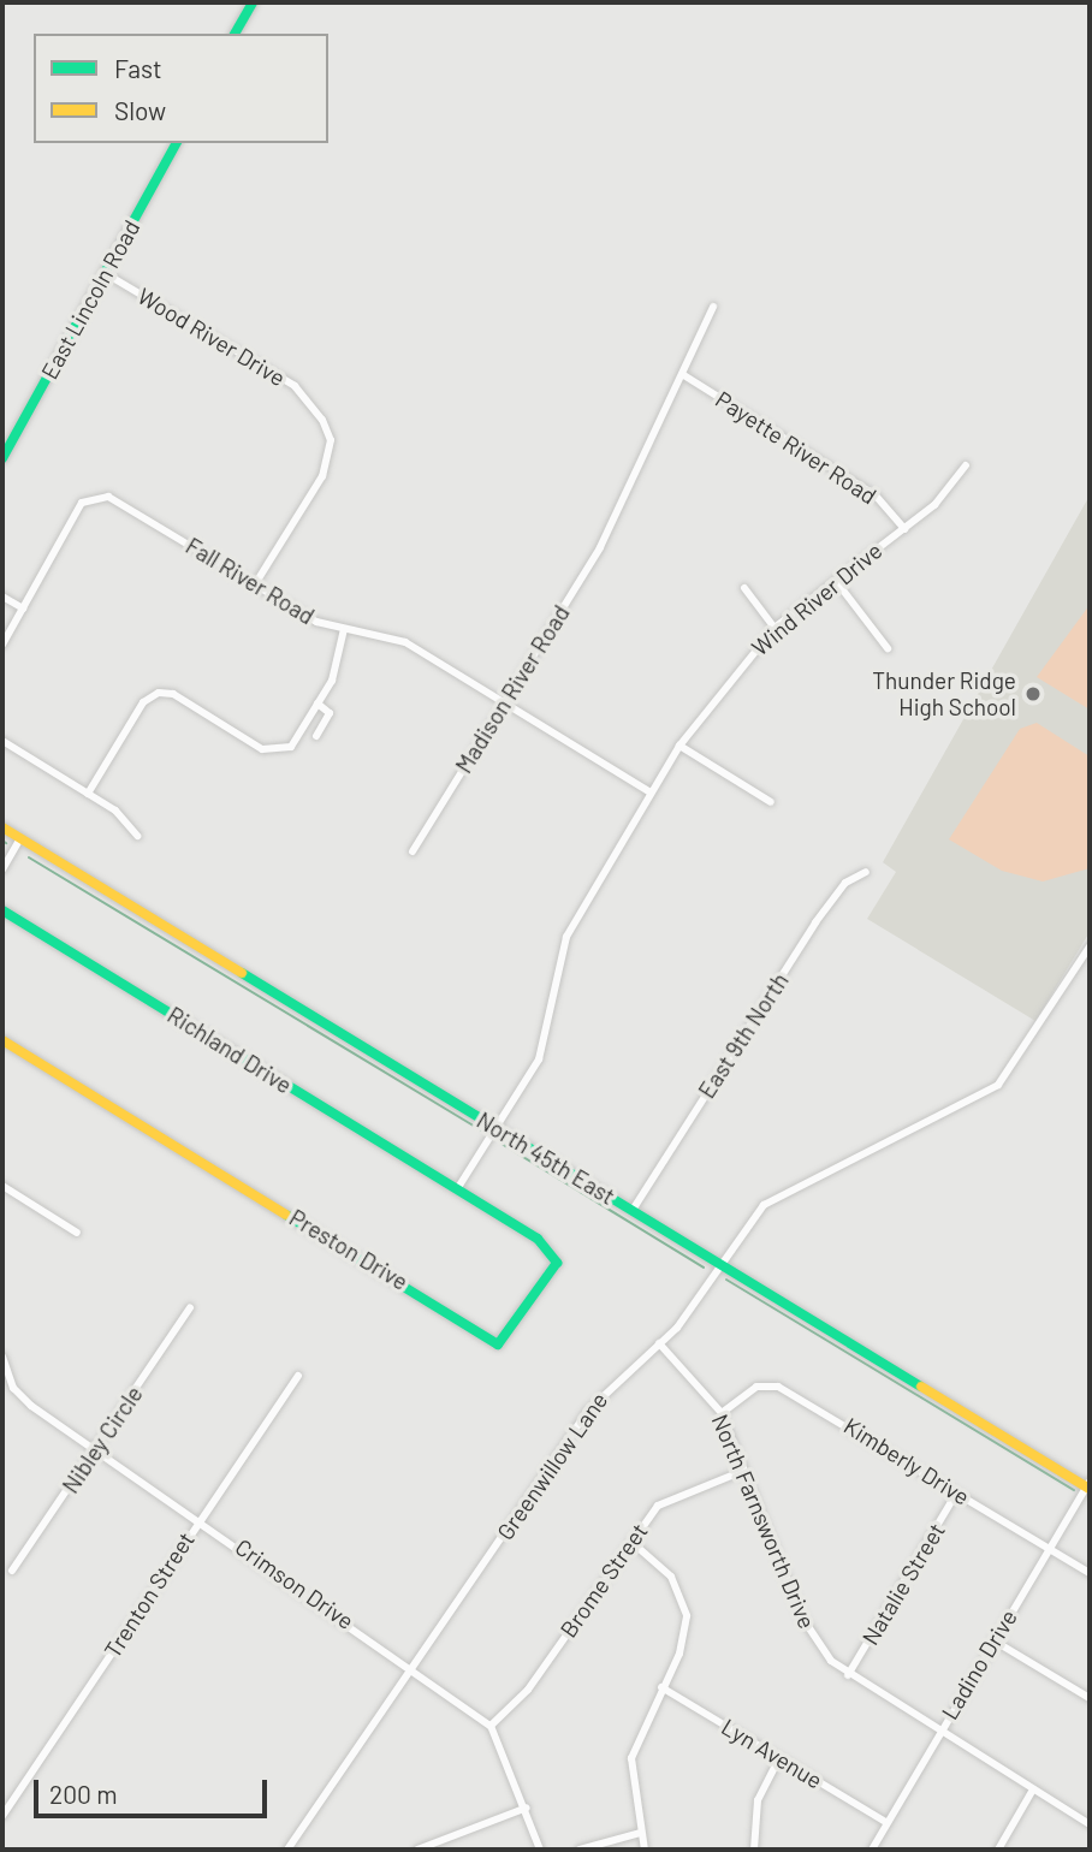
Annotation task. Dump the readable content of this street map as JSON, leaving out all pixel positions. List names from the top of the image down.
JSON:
{
  "streets": {
    "street": [
      "East Lincoln Road",
      "Wood River Drive",
      "Payette River Road",
      "Fall River Road",
      "Wind River Drive",
      "Madison River Road",
      "East 9th North",
      "Richland Drive",
      "North 45th East",
      "Preston Drive",
      "Nibley Circle",
      "Kimberly Drive",
      "Greenwillow Lane",
      "North Farnsworth Drive",
      "Brome Street",
      "Crimson Drive",
      "Natalie Street",
      "Trenton Street",
      "Ladino Drive",
      "Lyn Avenue"
    ]
  },
  "crossings": [
    ["East Lincoln Road", "Wood River Drive"],
    ["Wood River Drive", "Fall River Road"],
    ["Payette River Road", "Wind River Drive"],
    ["Payette River Road", "Madison River Road"],
    ["Fall River Road", "Wind River Drive"],
    ["Fall River Road", "Madison River Road"],
    ["East 9th North", "North 45th East"],
    ["Richland Drive", "Preston Drive"],
    ["North 45th East", "Greenwillow Lane"],
    ["North 45th East", "Ladino Drive"],
    ["Nibley Circle", "Crimson Drive"],
    ["Kimberly Drive", "North Farnsworth Drive"],
    ["Kimberly Drive", "Natalie Street"],
    ["Kimberly Drive", "Ladino Drive"],
    ["Greenwillow Lane", "North Farnsworth Drive"],
    ["Greenwillow Lane", "Crimson Drive"],
    ["North Farnsworth Drive", "Brome Street"],
    ["North Farnsworth Drive", "Natalie Street"],
    ["North Farnsworth Drive", "Ladino Drive"],
    ["Brome Street", "Crimson Drive"],
    ["Crimson Drive", "Trenton Street"],
    ["Ladino Drive", "Lyn Avenue"]
  ],
  "places": ["Thunder Ridge High School"],
  "legend": ["Fast", "Slow"],
  "scale_bar": "200 m"
}
